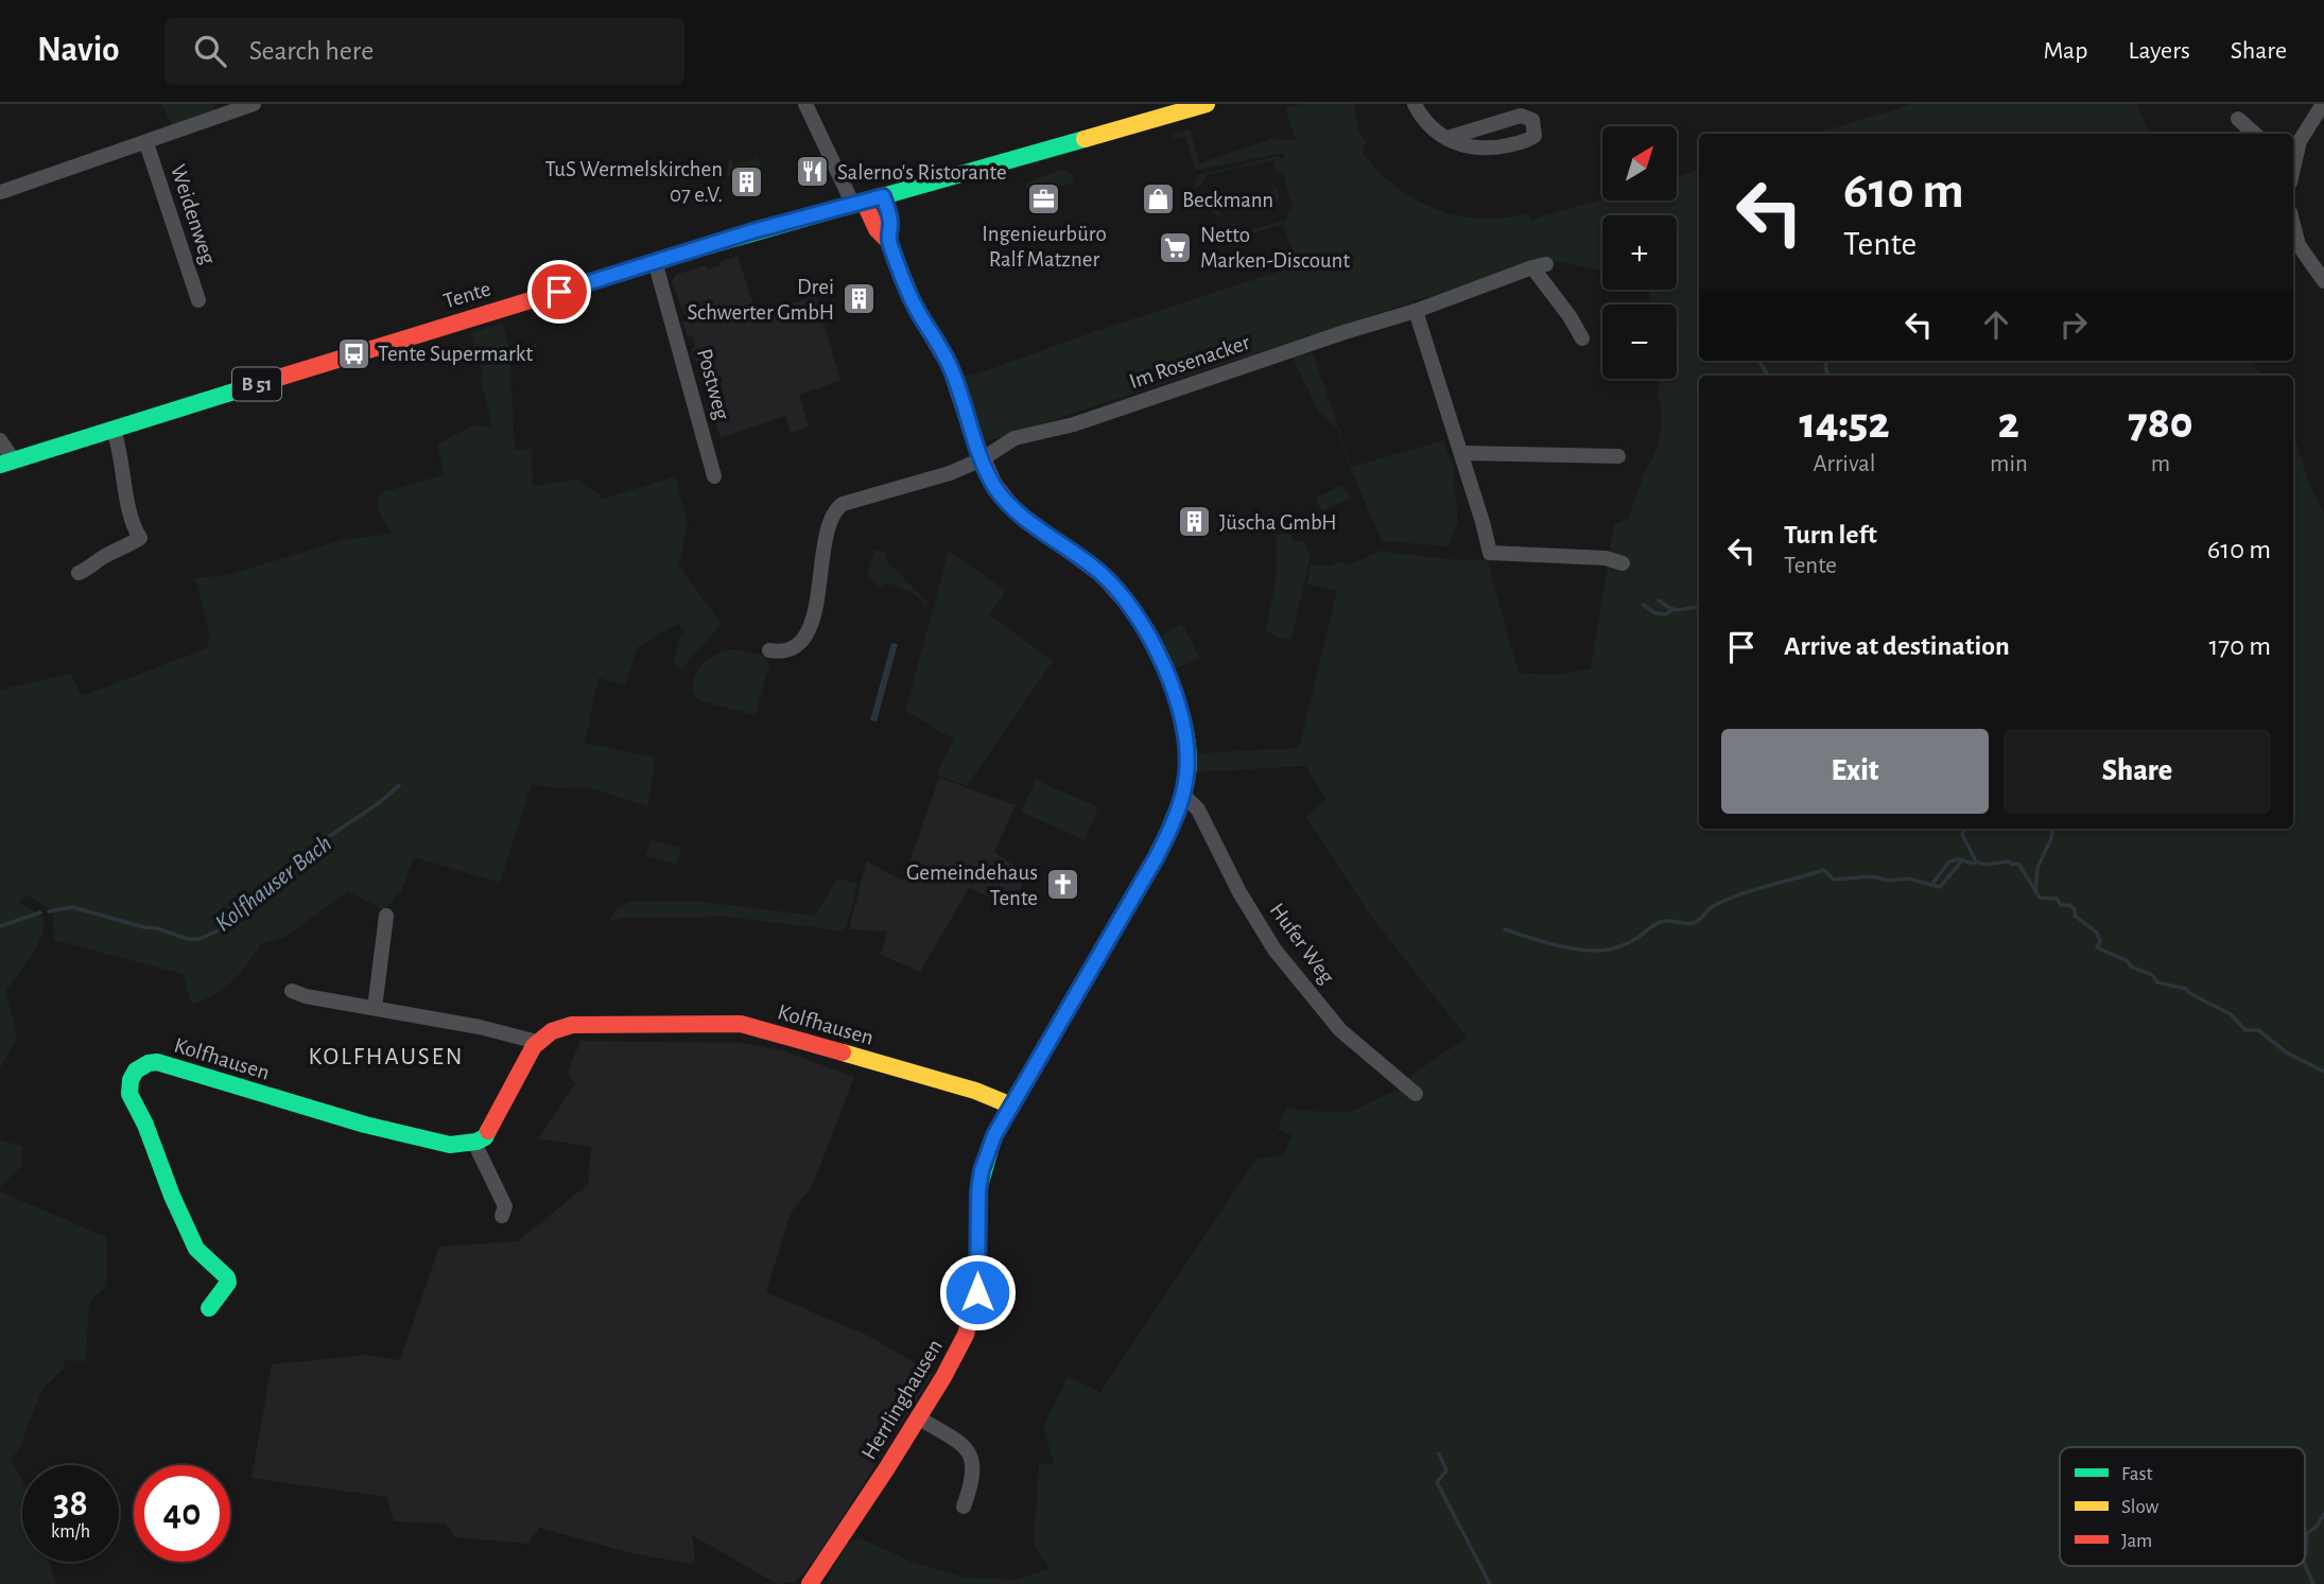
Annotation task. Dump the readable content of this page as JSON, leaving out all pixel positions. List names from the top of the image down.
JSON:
{
  "streets": {
    "street": [
      "Weidenweg",
      "Tente",
      "Im Rosenacker",
      "B 51",
      "Postweg",
      "Hufer Weg",
      "Kolfhausen",
      "Herrlinghausen"
    ]
  },
  "crossings": [
    ["Tente", "Postweg"],
    ["Tente", "Herrlinghausen"],
    ["Im Rosenacker", "Herrlinghausen"],
    ["Hufer Weg", "Herrlinghausen"],
    ["Kolfhausen", "Herrlinghausen"]
  ],
  "districts": ["KOLFHAUSEN"],
  "water": ["Kolfhauser Bach"],
  "places": {
    "restaurant": ["Salerno's Ristorante"],
    "building": ["TuS Wermelskirchen 07 e.V.", "Drei Schwerter GmbH", "Jüscha GmbH"],
    "office": ["Ingenieurbüro Ralf Matzner"],
    "shop": ["Beckmann"],
    "supermarket": ["Netto Marken-Discount"],
    "bus stop": ["Tente Supermarkt"],
    "church": ["Gemeindehaus Tente"]
  },
  "legend": ["Fast", "Slow", "Jam"],
  "north": "top right",
  "page": {
    "header": "Navio",
    "search": "Search here",
    "nav": ["Map", "Layers", "Share"],
    "map_buttons": ["+", "−"],
    "turn": ["610 m", "Tente"],
    "eta": [
      "14:52",
      "Arrival",
      "2",
      "min",
      "780",
      "m"
    ],
    "list": [
      {
        "name": "Turn left",
        "note": "Tente",
        "value": "610 m"
      },
      {
        "name": "Arrive at destination",
        "value": "170 m"
      }
    ],
    "buttons": ["Exit", "Share"],
    "speed": "38 km/h",
    "limit": "40"
  }
}
